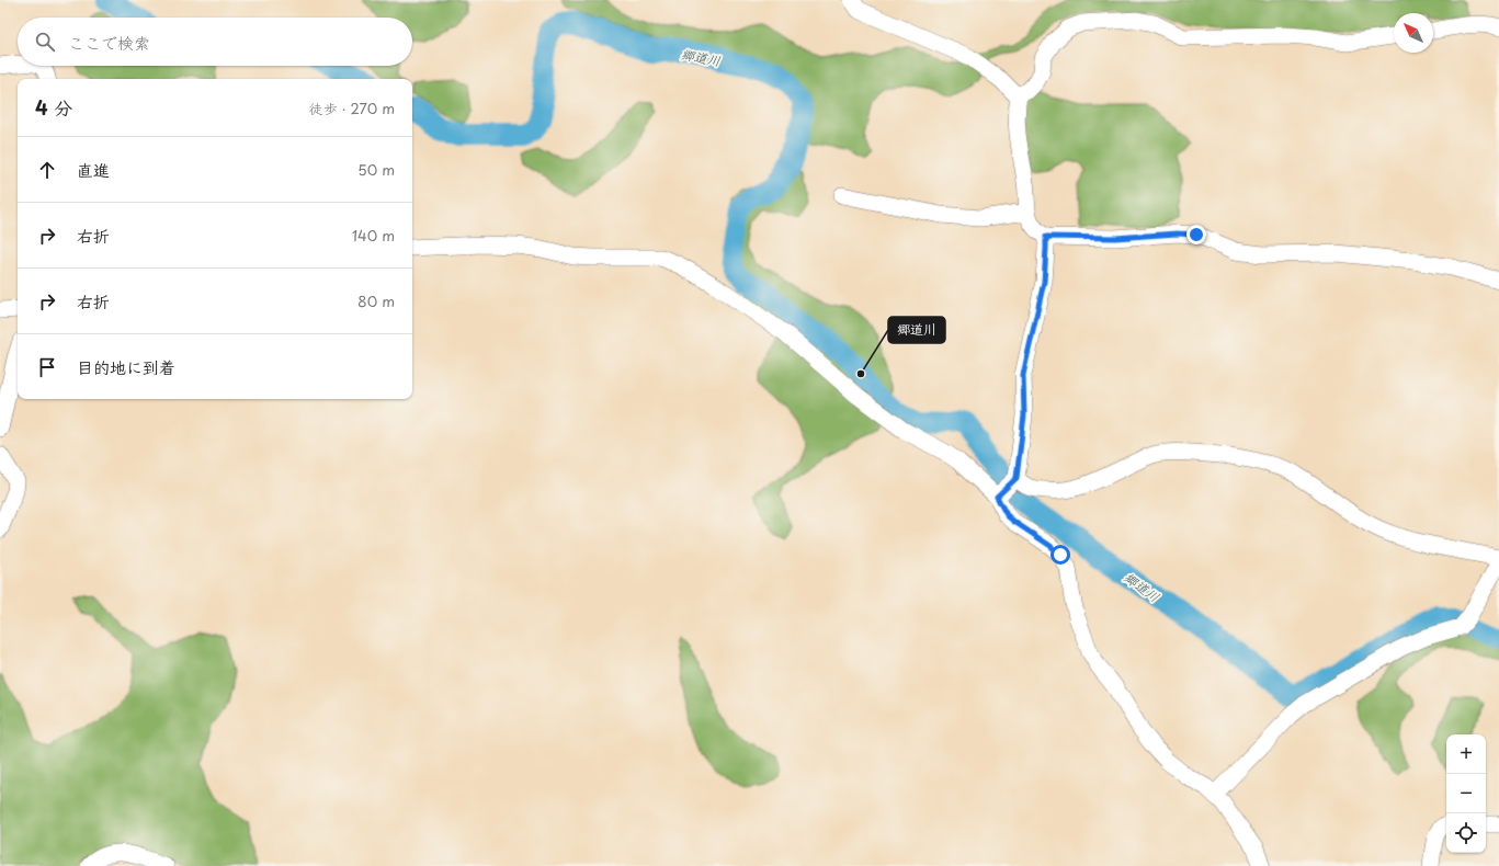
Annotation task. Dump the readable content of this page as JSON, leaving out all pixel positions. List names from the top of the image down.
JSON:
{
  "water": ["郷道川"],
  "places": ["郷道川"],
  "north": "top left",
  "page": {
    "search": "ここで検索",
    "heading": ["4 分", "徒歩 · 270 m"],
    "list": [
      ["直進", "50 m"],
      ["右折", "140 m"],
      ["右折", "80 m"],
      "目的地に到着"
    ],
    "map_buttons": ["+", "−"]
  }
}
